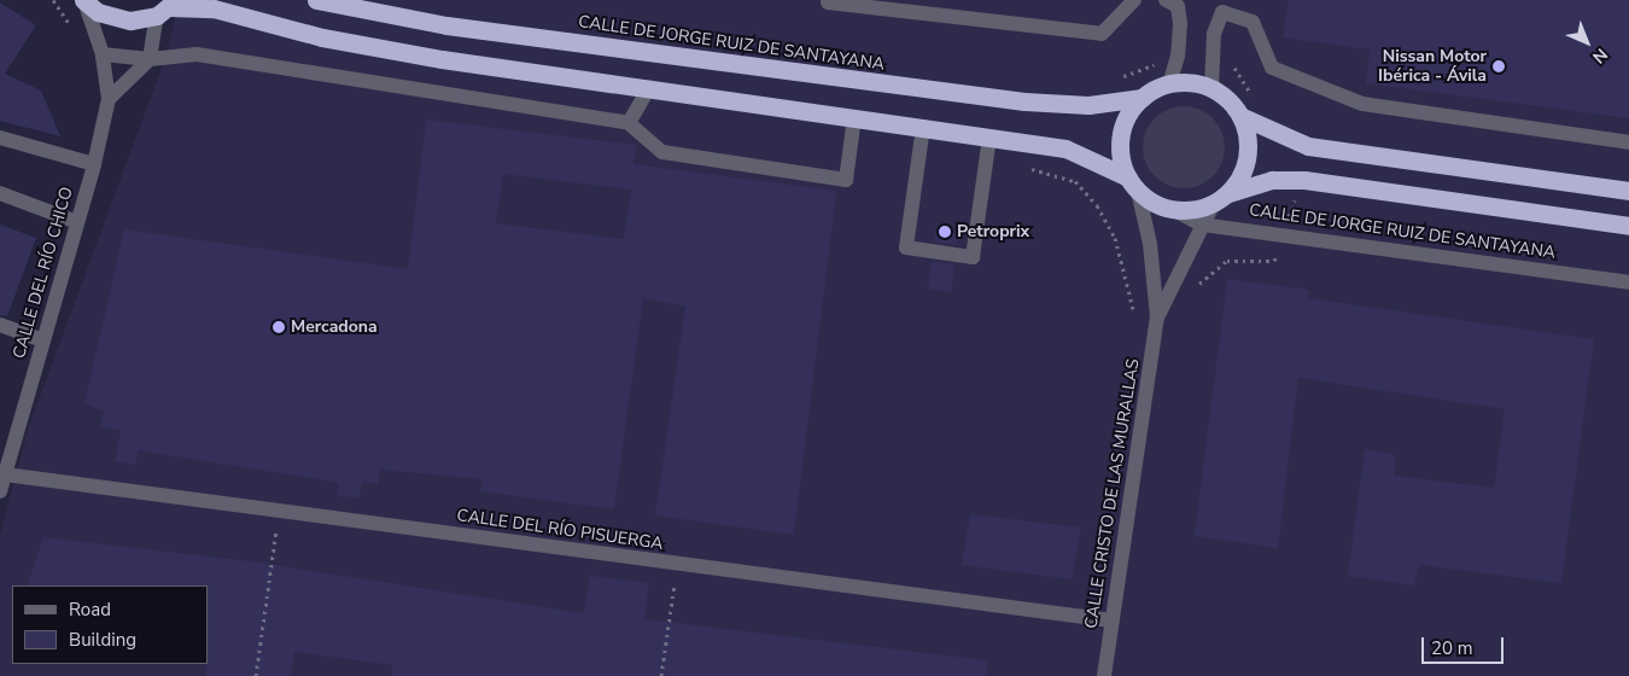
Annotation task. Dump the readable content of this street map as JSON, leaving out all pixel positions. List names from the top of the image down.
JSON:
{
  "streets": {
    "highway": ["CALLE DE JORGE RUIZ DE SANTAYANA"],
    "street": ["CALLE DEL RÍO CHICO", "CALLE CRISTO DE LAS MURALLAS", "CALLE DEL RÍO PISUERGA"]
  },
  "crossings": [
    ["CALLE DE JORGE RUIZ DE SANTAYANA", "CALLE DEL RÍO CHICO"],
    ["CALLE DE JORGE RUIZ DE SANTAYANA", "CALLE CRISTO DE LAS MURALLAS"],
    ["CALLE DEL RÍO CHICO", "CALLE DEL RÍO PISUERGA"],
    ["CALLE CRISTO DE LAS MURALLAS", "CALLE DEL RÍO PISUERGA"]
  ],
  "places": ["Nissan Motor Ibérica - Ávila", "Petroprix", "Mercadona"],
  "legend": ["Road", "Building"],
  "scale_bar": "20 m",
  "north": "bottom right"
}
